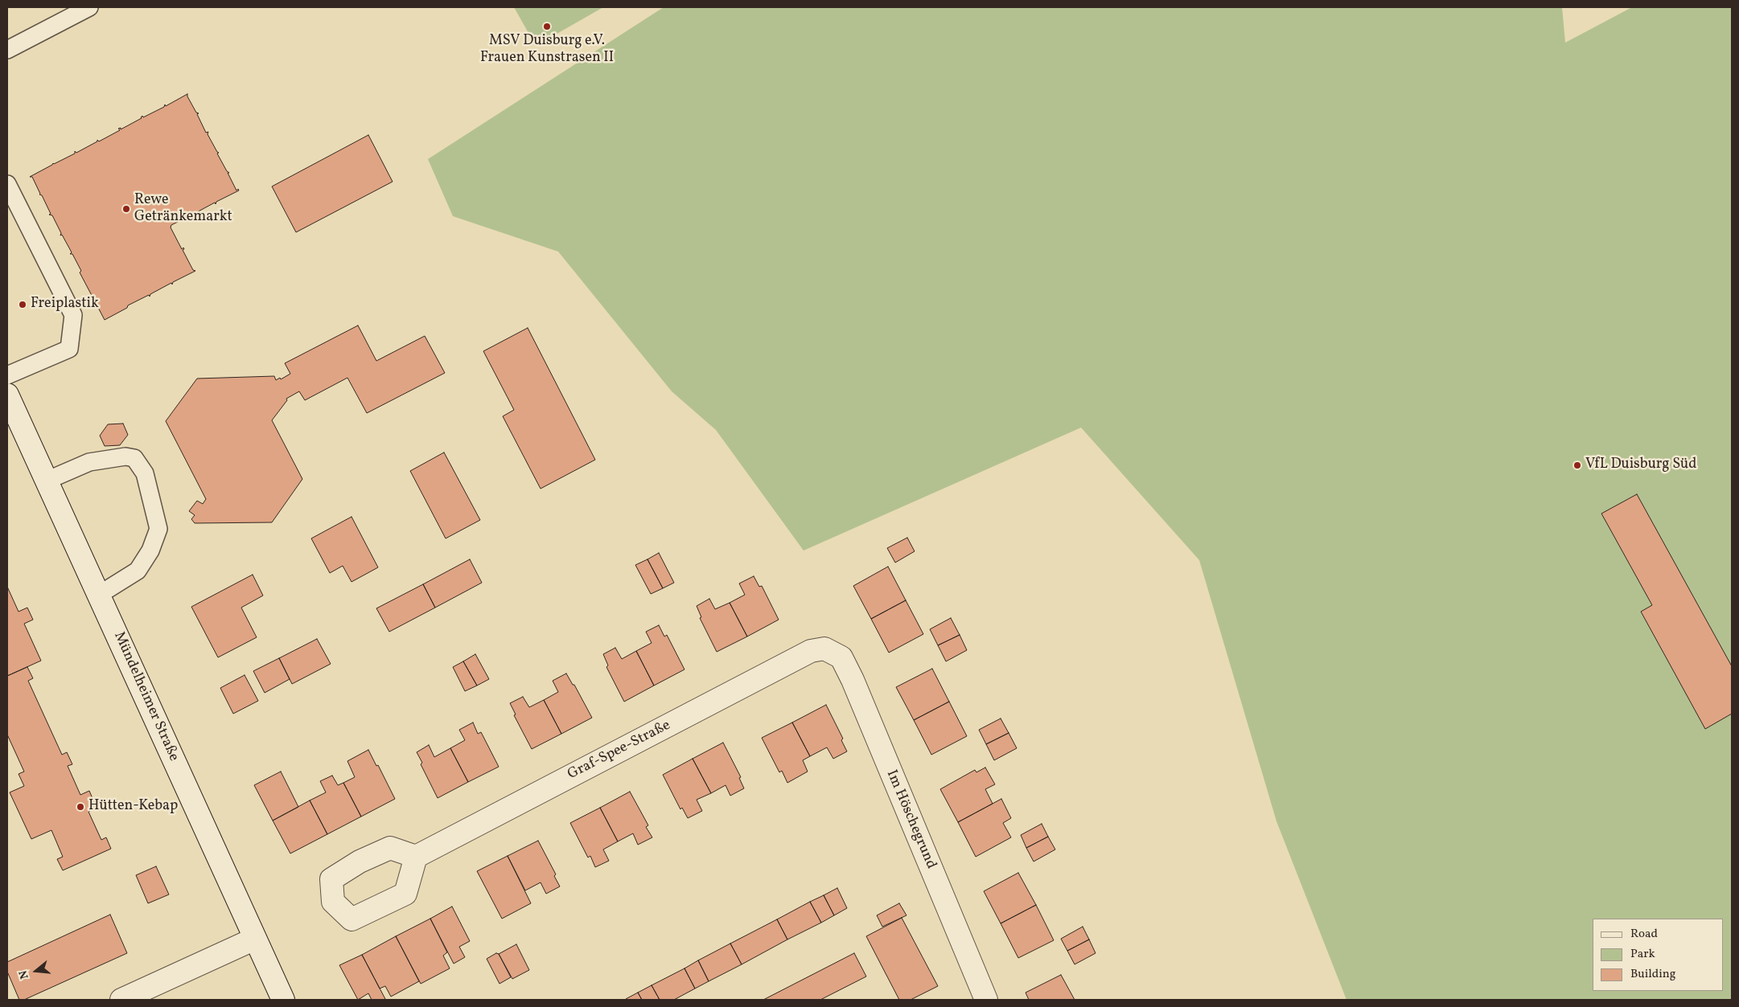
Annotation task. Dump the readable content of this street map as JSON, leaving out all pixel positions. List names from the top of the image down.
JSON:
{
  "streets": {
    "street": ["Mündelheimer Straße", "Graf-Spee-Straße", "Im Höschegrund"]
  },
  "crossings": [
    ["Graf-Spee-Straße", "Im Höschegrund"]
  ],
  "places": [
    "MSV Duisburg e.V. Frauen Kunstrasen II",
    "Rewe Getränkemarkt",
    "Freiplastik",
    "VfL Duisburg Süd",
    "Hütten-Kebap"
  ],
  "legend": ["Road", "Park", "Building"],
  "north": "left"
}
